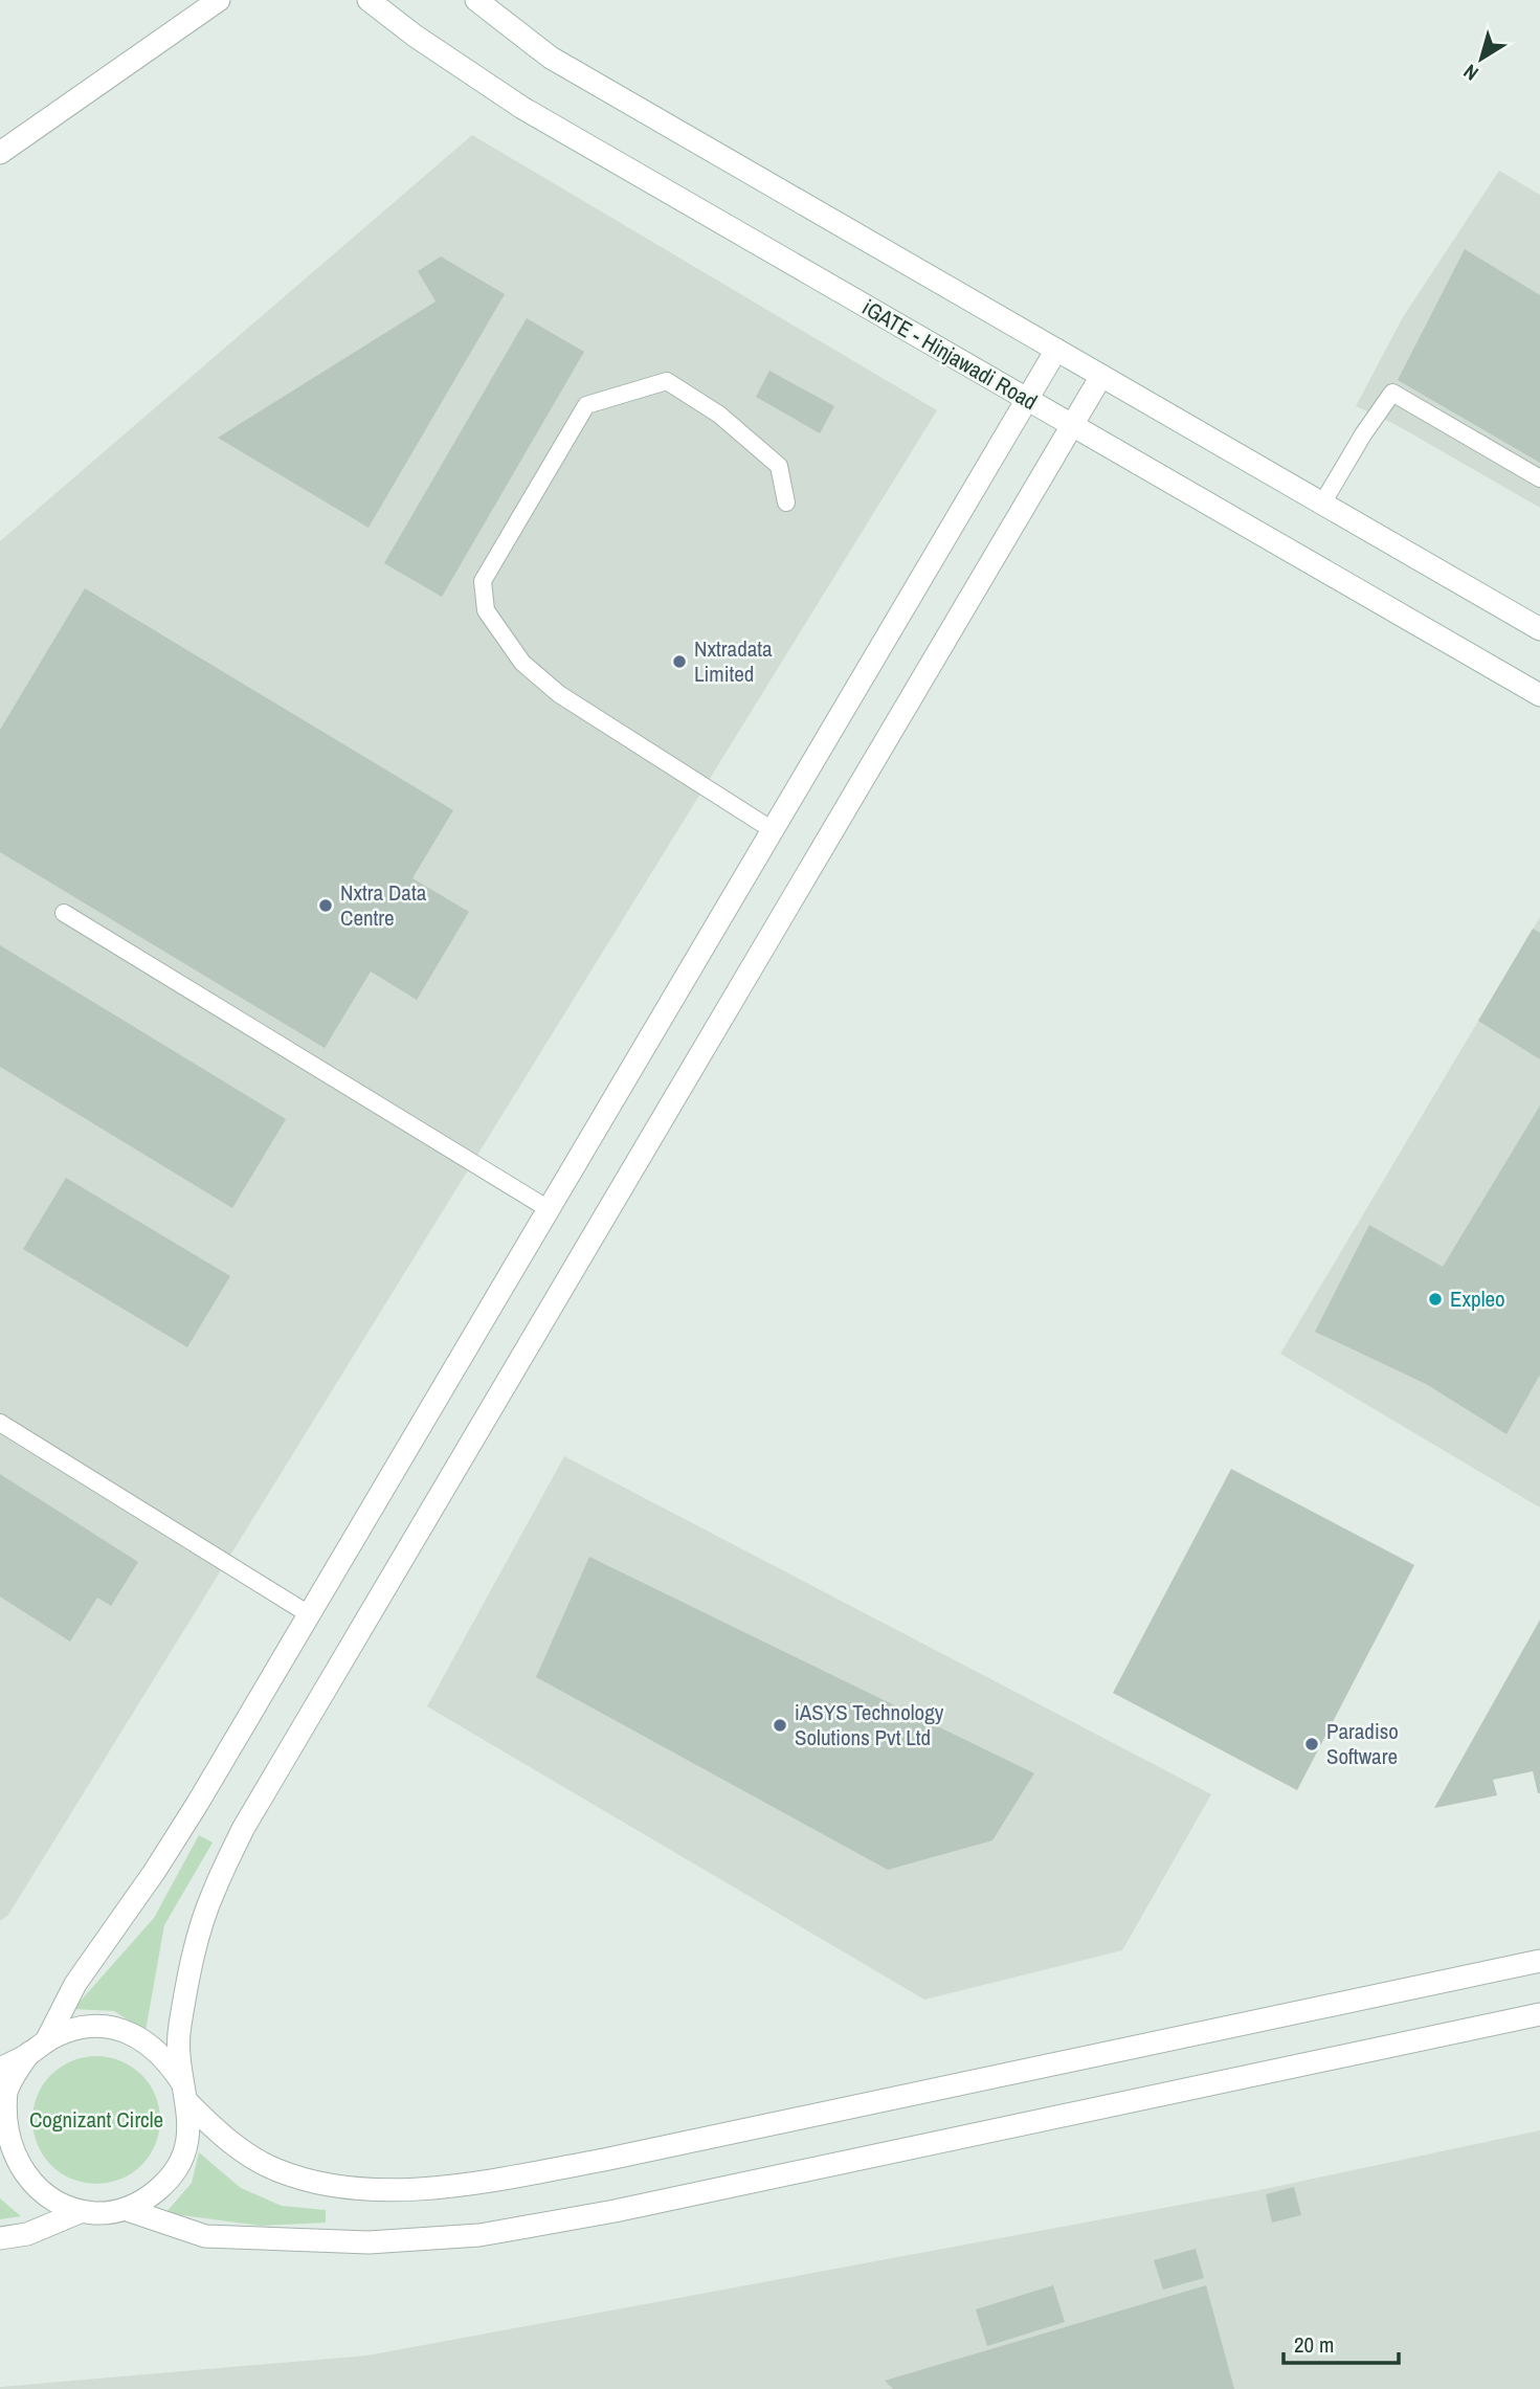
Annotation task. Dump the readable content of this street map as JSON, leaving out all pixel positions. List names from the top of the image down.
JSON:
{
  "streets": {
    "street": ["iGATE - Hinjawadi Road"]
  },
  "parks": ["Cognizant Circle"],
  "places": [
    "Nxtradata Limited",
    "Nxtra Data Centre",
    "Expleo",
    "iASYS Technology Solutions Pvt Ltd",
    "Paradiso Software"
  ],
  "scale_bar": "20 m",
  "north": "bottom left"
}
